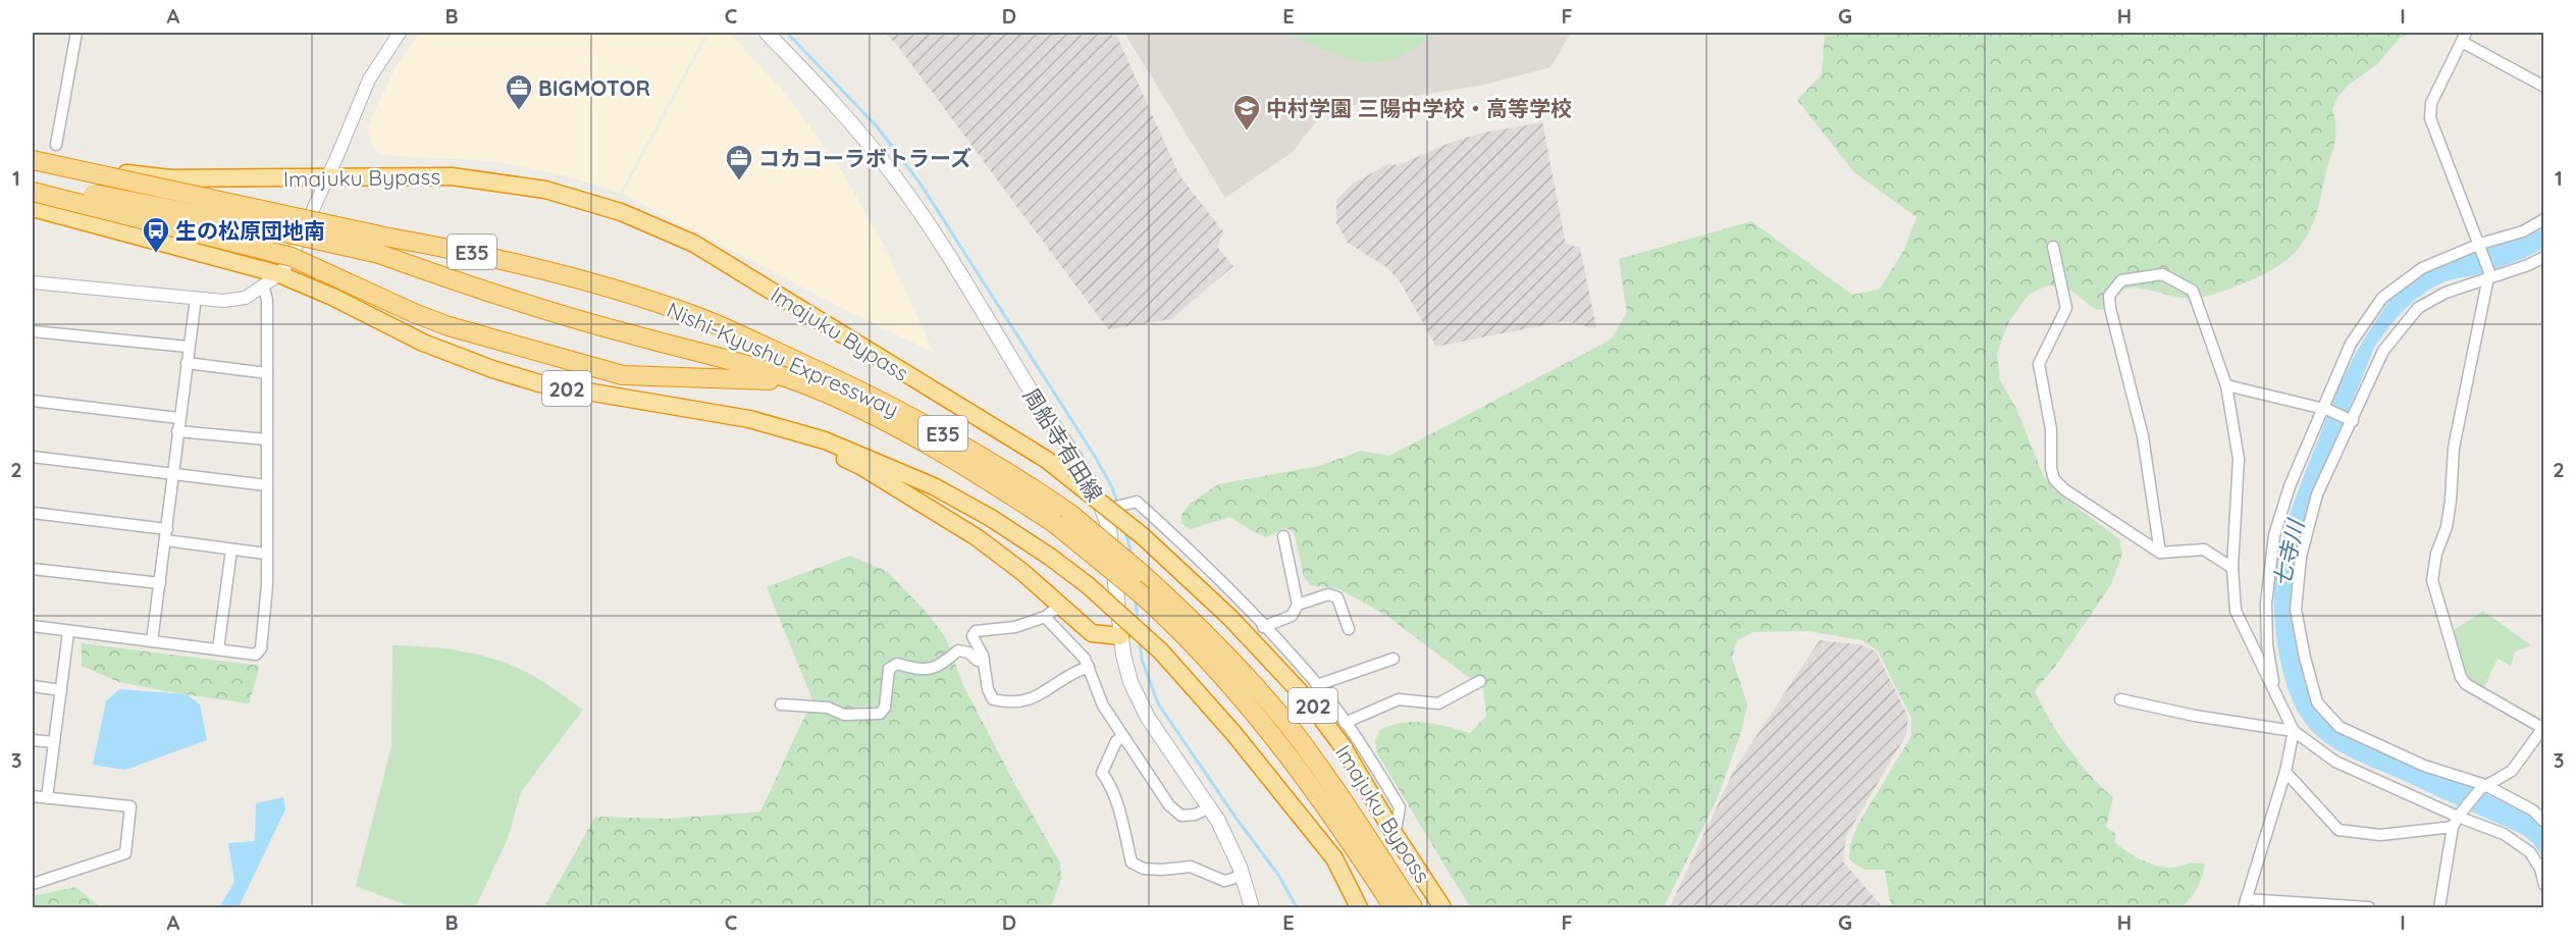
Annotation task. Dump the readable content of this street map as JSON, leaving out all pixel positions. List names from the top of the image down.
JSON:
{
  "streets": {
    "highway": [
      "Imajuku Bypass",
      "E35",
      "Nishi-Kyushu Expressway",
      "202"
    ],
    "main road": ["周船寺有田線"]
  },
  "crossings": [
    ["Imajuku Bypass", "Nishi-Kyushu Expressway"]
  ],
  "water": ["七寺川"],
  "places": {
    "office": ["BIGMOTOR", "コカコーラボトラーズ"],
    "school or university": ["中村学園 三陽中学校・高等学校"],
    "bus stop": ["生の松原団地南"]
  },
  "grid": {
    "columns": [
      "A",
      "B",
      "C",
      "D",
      "E",
      "F",
      "G",
      "H",
      "I"
    ],
    "rows": ["1", "2", "3"]
  }
}
